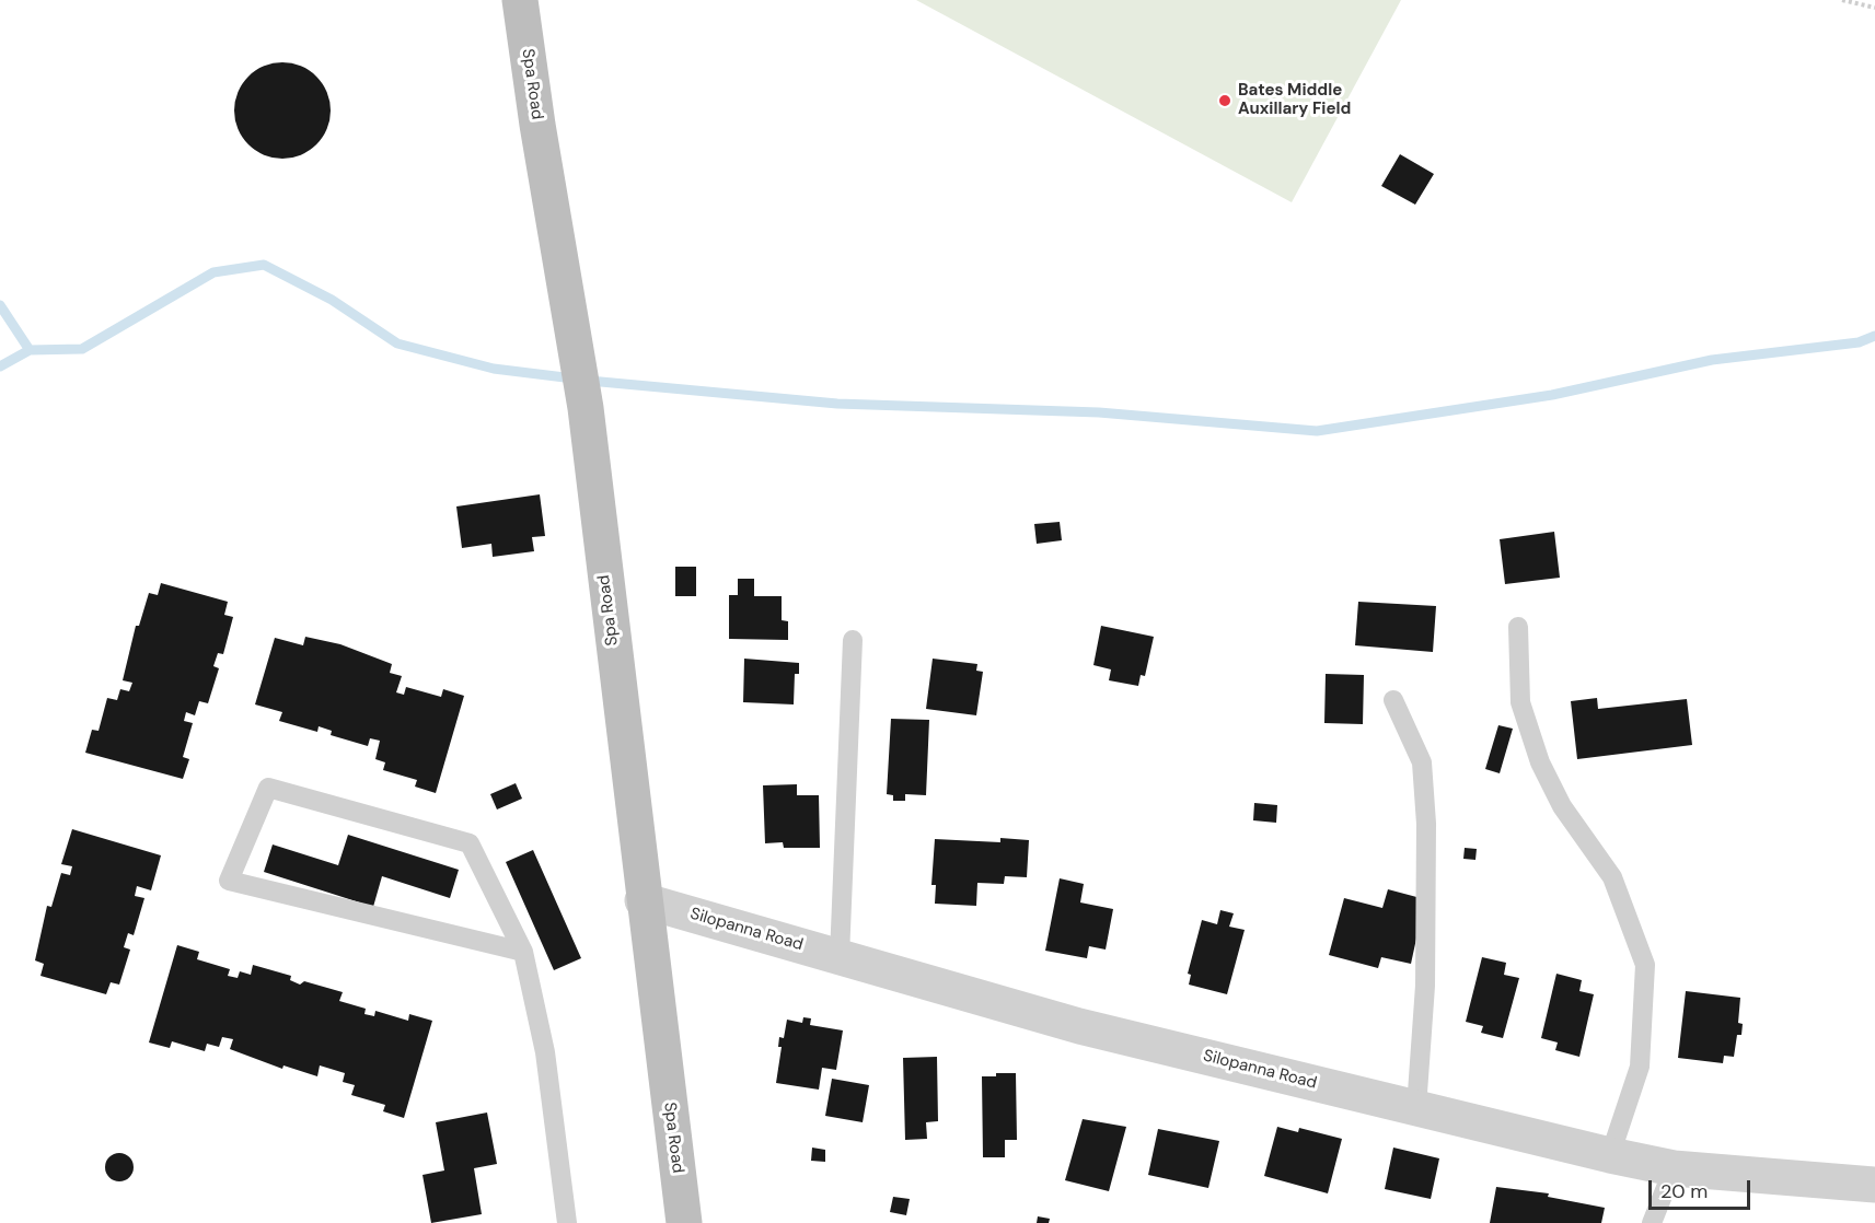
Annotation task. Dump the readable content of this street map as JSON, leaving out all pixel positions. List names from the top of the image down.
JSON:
{
  "streets": {
    "main road": ["Spa Road"],
    "street": ["Silopanna Road"]
  },
  "crossings": [
    ["Spa Road", "Silopanna Road"]
  ],
  "places": ["Bates Middle Auxillary Field"],
  "scale_bar": "20 m"
}
